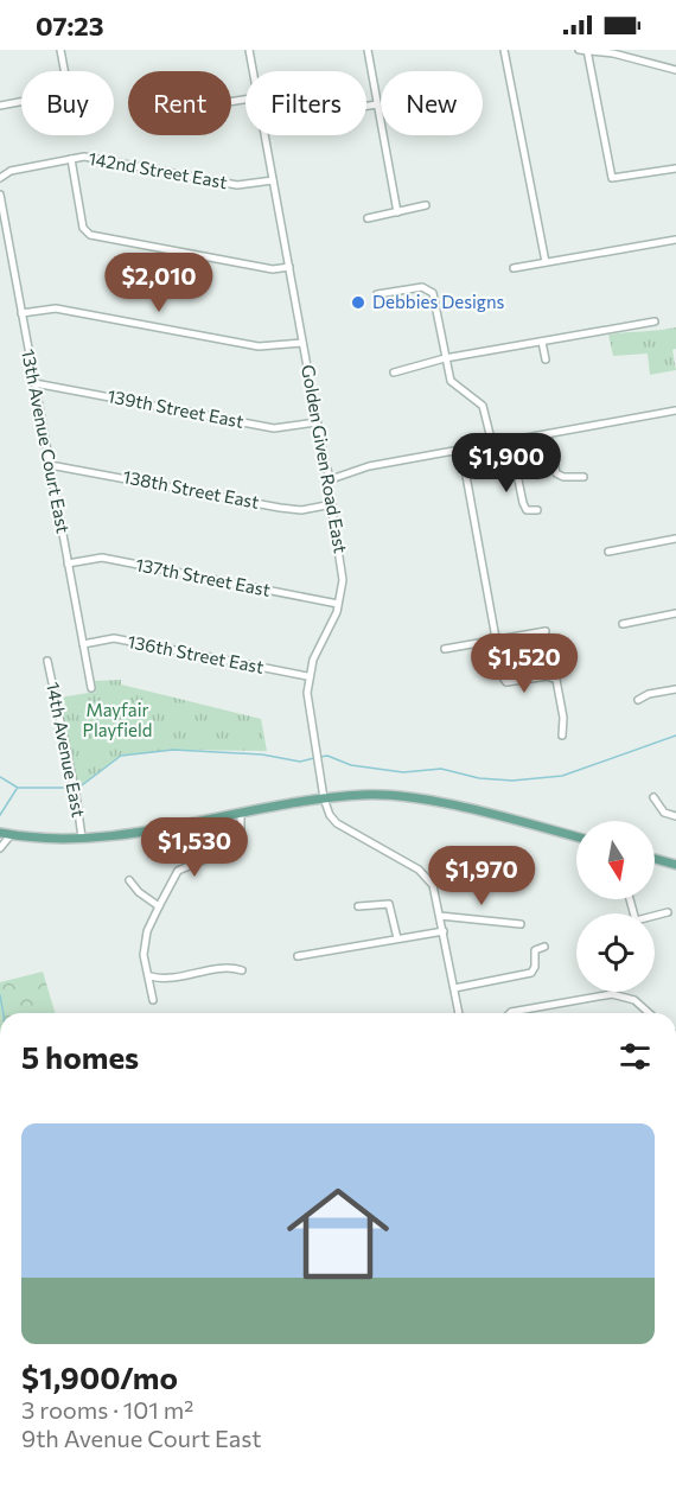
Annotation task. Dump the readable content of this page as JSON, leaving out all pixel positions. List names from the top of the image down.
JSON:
{
  "streets": {
    "street": [
      "142nd Street East",
      "139th Street East",
      "13th Avenue Court East",
      "Golden Given Road East",
      "138th Street East",
      "137th Street East",
      "136th Street East",
      "14th Avenue East"
    ]
  },
  "crossings": [
    ["142nd Street East", "Golden Given Road East"],
    ["139th Street East", "13th Avenue Court East"],
    ["139th Street East", "Golden Given Road East"],
    ["13th Avenue Court East", "138th Street East"],
    ["13th Avenue Court East", "137th Street East"],
    ["13th Avenue Court East", "136th Street East"],
    ["Golden Given Road East", "138th Street East"],
    ["Golden Given Road East", "137th Street East"],
    ["Golden Given Road East", "136th Street East"]
  ],
  "parks": ["Mayfair Playfield"],
  "places": ["Debbies Designs"],
  "north": "bottom",
  "page": {
    "status": "07:23",
    "chip": [
      "Buy",
      "Rent",
      "Filters",
      "New"
    ],
    "price": [
      "$2,010",
      "$1,900",
      "$1,520",
      "$1,530",
      "$1,970"
    ],
    "heading": "5 homes",
    "list": [
      {
        "name": "$1,900/mo",
        "note": "3 rooms · 101 m² · 9th Avenue Court East"
      }
    ]
  }
}
